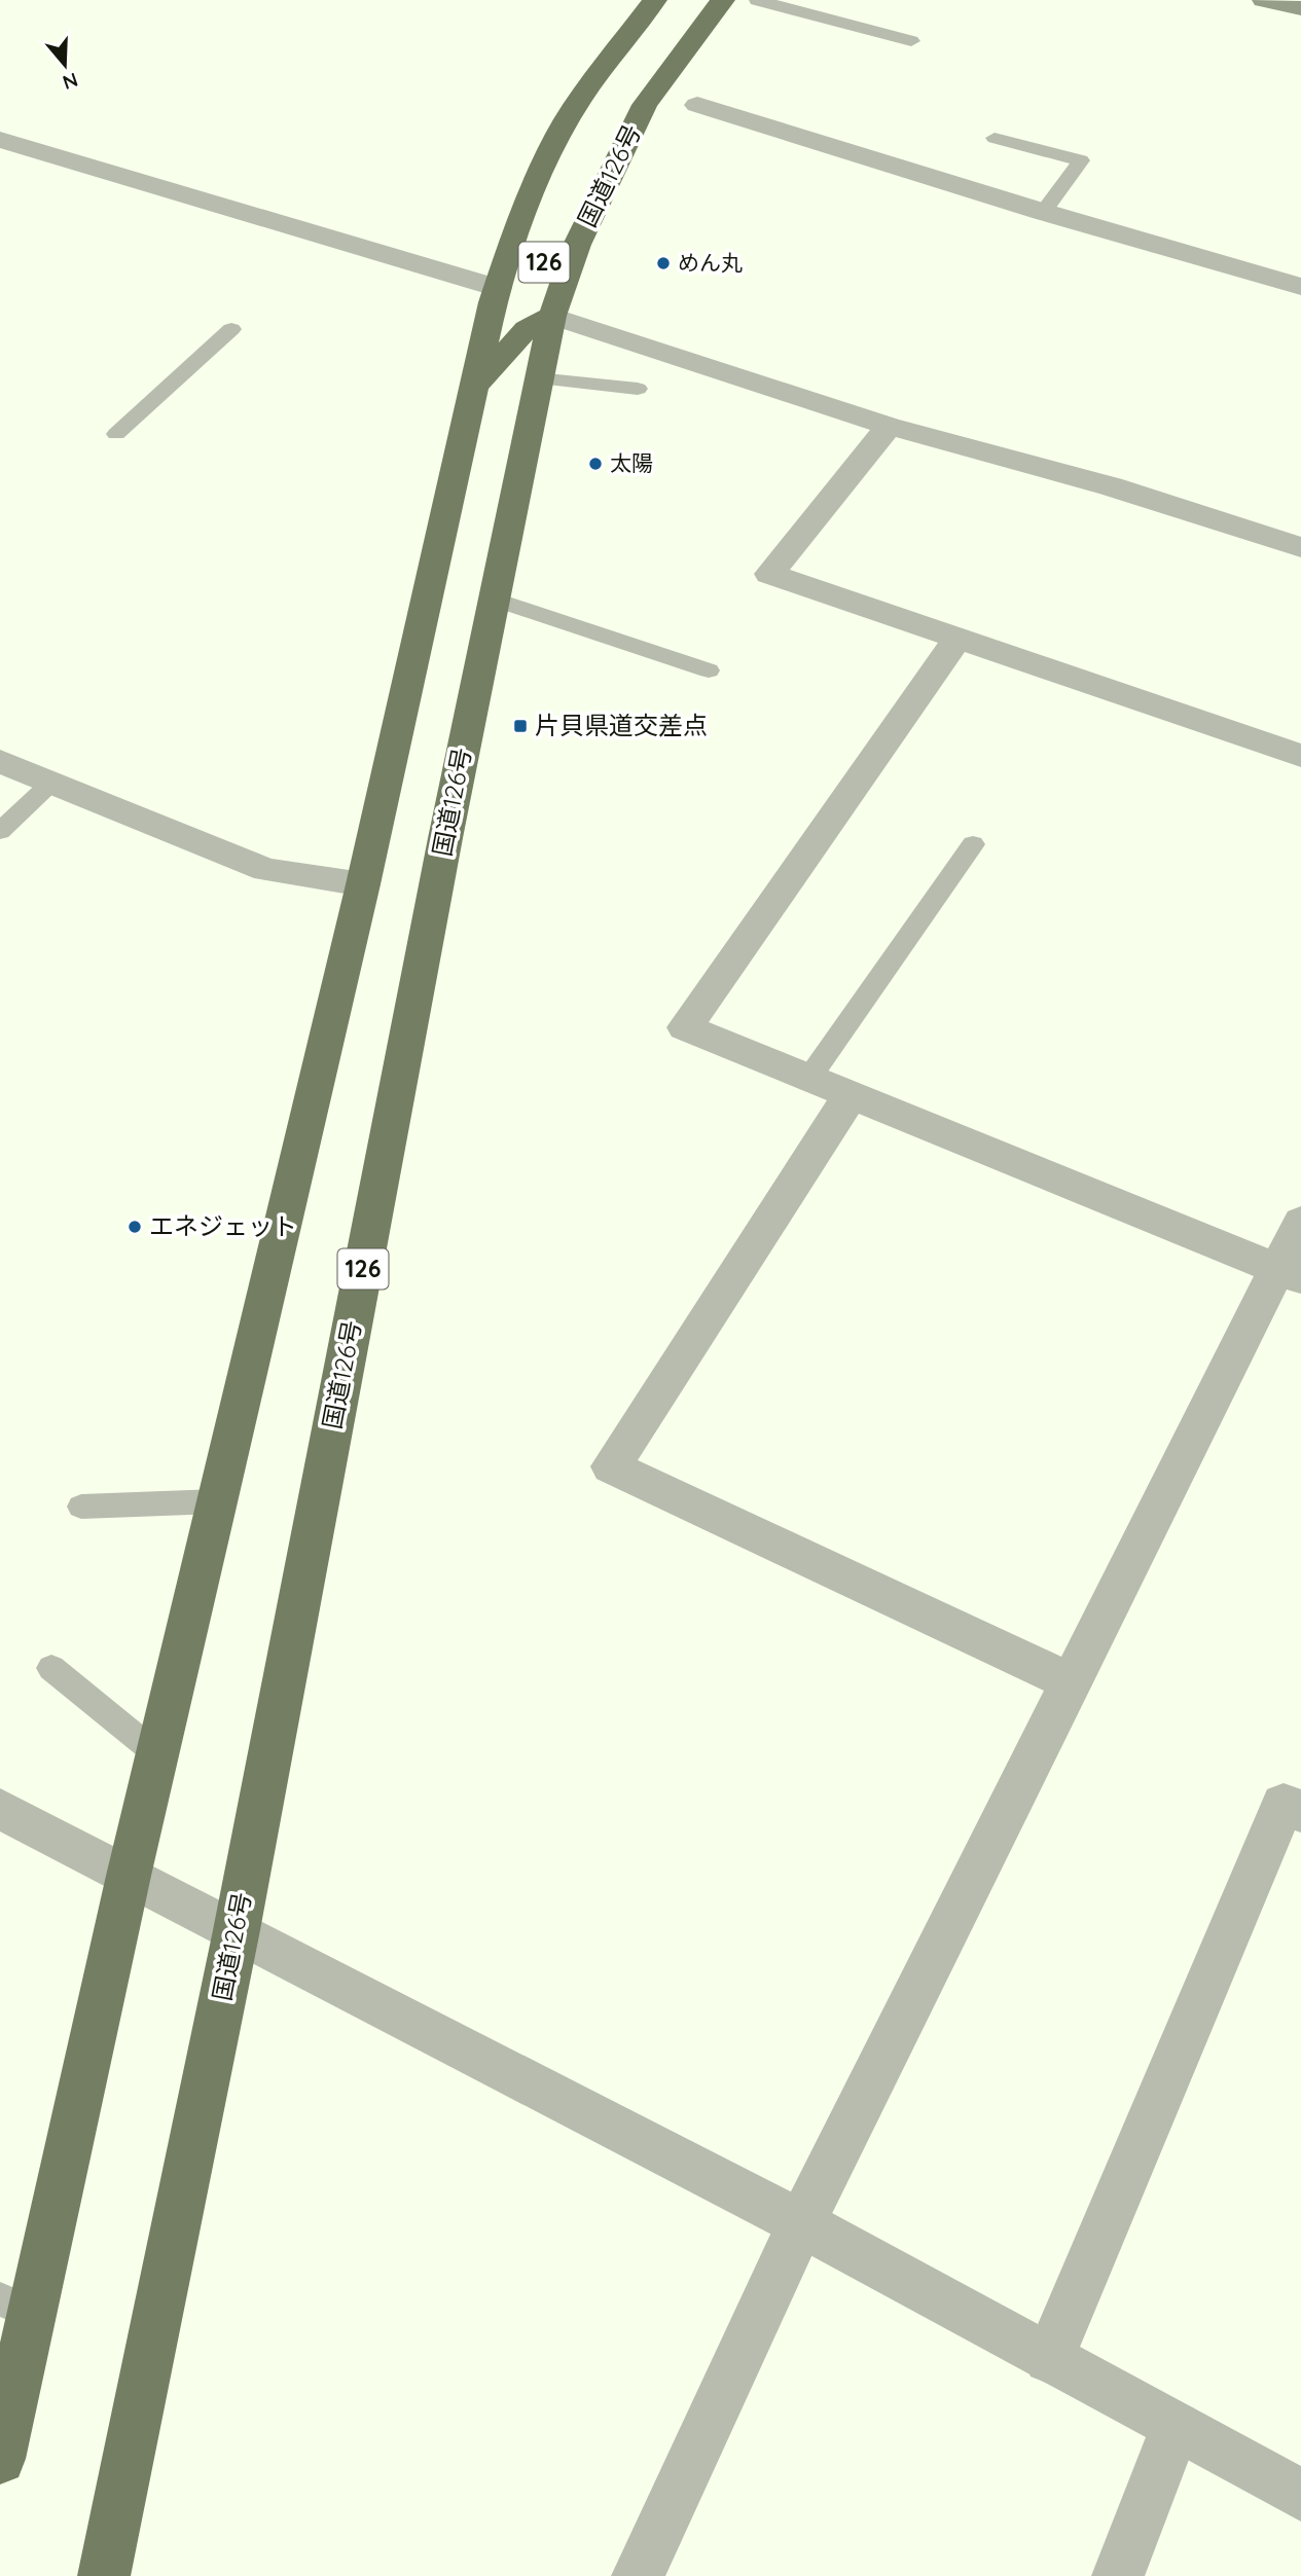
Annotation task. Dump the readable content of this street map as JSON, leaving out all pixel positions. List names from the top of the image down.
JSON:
{
  "streets": {
    "highway": ["国道126号", "126"]
  },
  "crossings": [
    ["国道126号", "126"]
  ],
  "places": {
    "other": ["めん丸", "太陽", "エネジェット"],
    "transit": ["片貝県道交差点"]
  },
  "north": "bottom"
}
